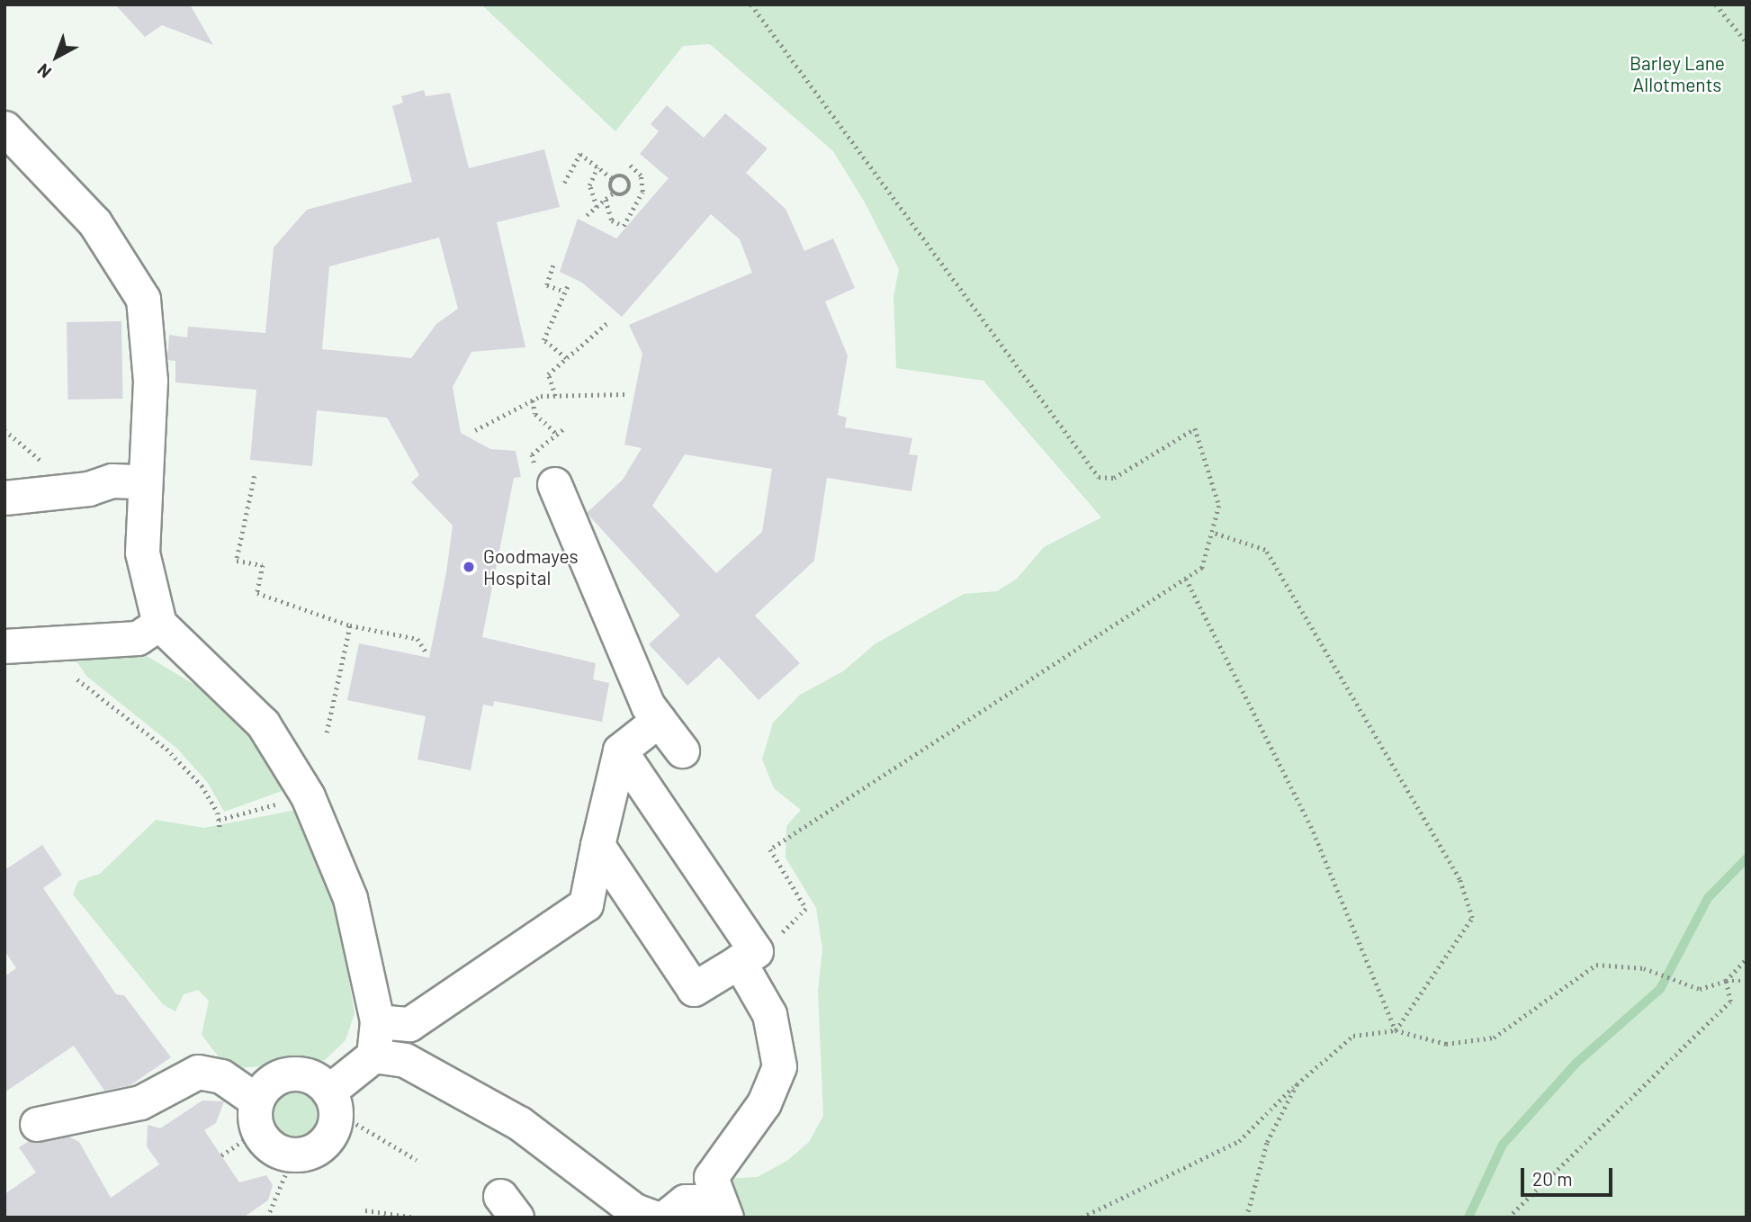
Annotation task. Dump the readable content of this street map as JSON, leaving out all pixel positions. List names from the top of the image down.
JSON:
{
  "parks": ["Barley Lane Allotments"],
  "places": ["Goodmayes Hospital"],
  "scale_bar": "20 m",
  "north": "bottom left"
}
